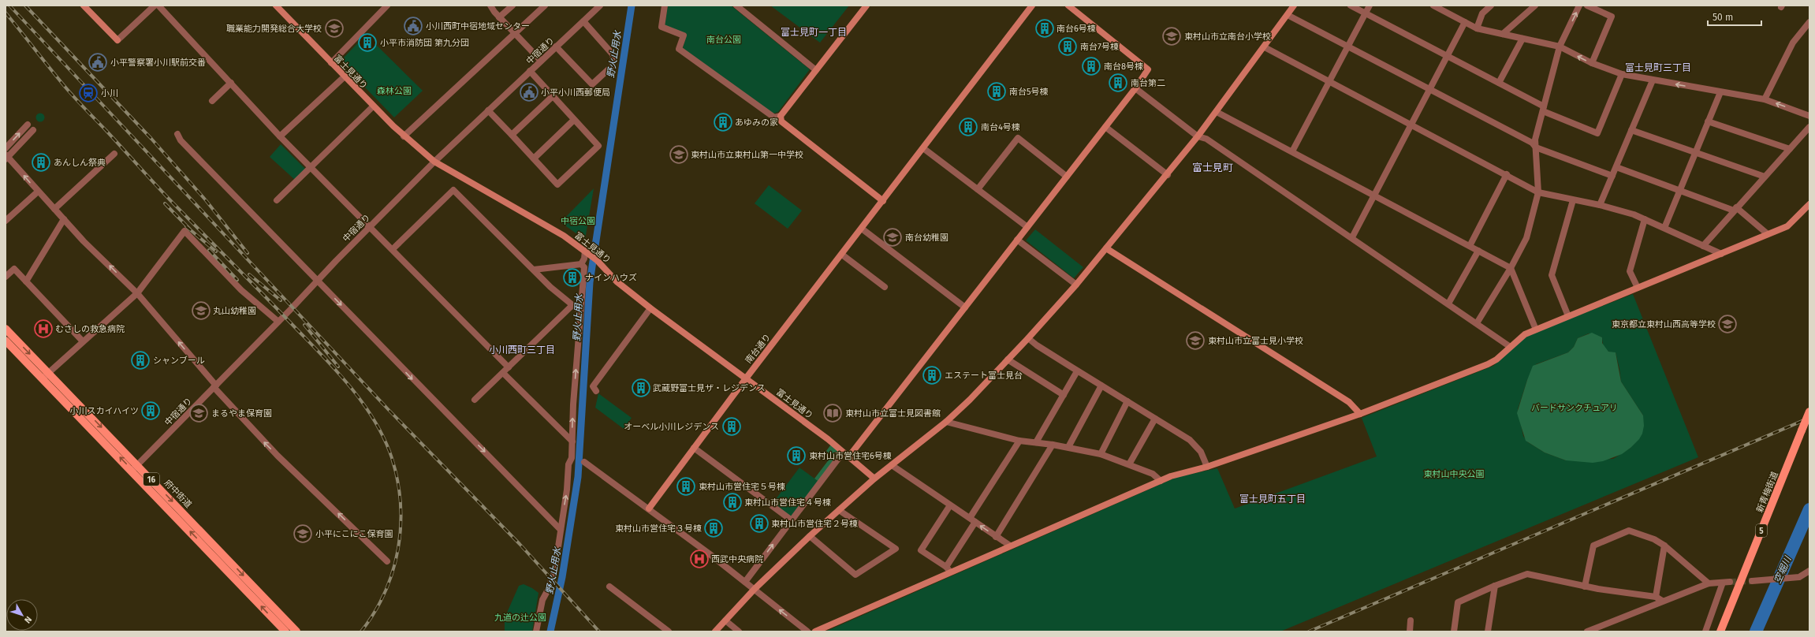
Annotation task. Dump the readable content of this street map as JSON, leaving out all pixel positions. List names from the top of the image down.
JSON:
{
  "streets": {
    "main road": [
      "16",
      "新青梅街道",
      "府中街道",
      "5"
    ],
    "street": ["中宿通り", "富士見通り", "南台通り"]
  },
  "crossings": [
    ["中宿通り", "富士見通り"],
    ["中宿通り", "府中街道"],
    ["富士見通り", "南台通り"]
  ],
  "districts": [
    "富士見町一丁目",
    "富士見町三丁目",
    "富士見町",
    "小川西町三丁目",
    "富士見町五丁目"
  ],
  "water": ["野火止用水", "空堀川"],
  "parks": [
    "南台公園",
    "森林公園",
    "中宿公園",
    "バードサンクチュアリ",
    "東村山中央公園",
    "九道の辻公園"
  ],
  "places": {
    "public building": ["小川西町中宿地域センター", "小平警察署小川駅前交番", "小平小川西郵便局"],
    "school or university": [
      "職業能力開発総合大学校",
      "東村山市立南台小学校",
      "東村山市立東村山第一中学校",
      "南台幼稚園",
      "丸山幼稚園",
      "東京都立東村山西高等学校",
      "東村山市立富士見小学校",
      "まるやま保育園",
      "小平にこにこ保育園"
    ],
    "building": [
      "南台6号棟",
      "小平市消防団 第九分団",
      "南台7号棟",
      "南台8号棟",
      "南台第二",
      "南台5号棟",
      "あゆみの家",
      "南台4号棟",
      "あんしん祭典",
      "ナインハウズ",
      "シャンブール",
      "エステート富士見台",
      "武蔵野富士見ザ・レジデンス",
      "小川スカイハイツ",
      "オーベル小川レジデンス",
      "東村山市営住宅6号棟",
      "東村山市営住宅５号棟",
      "東村山市営住宅４号棟",
      "東村山市営住宅２号棟",
      "東村山市営住宅３号棟"
    ],
    "station": ["小川"],
    "hospital": ["むさしの救急病院", "西武中央病院"],
    "library": ["東村山市立富士見図書館"]
  },
  "scale_bar": "50 m",
  "north": "bottom right"
}
